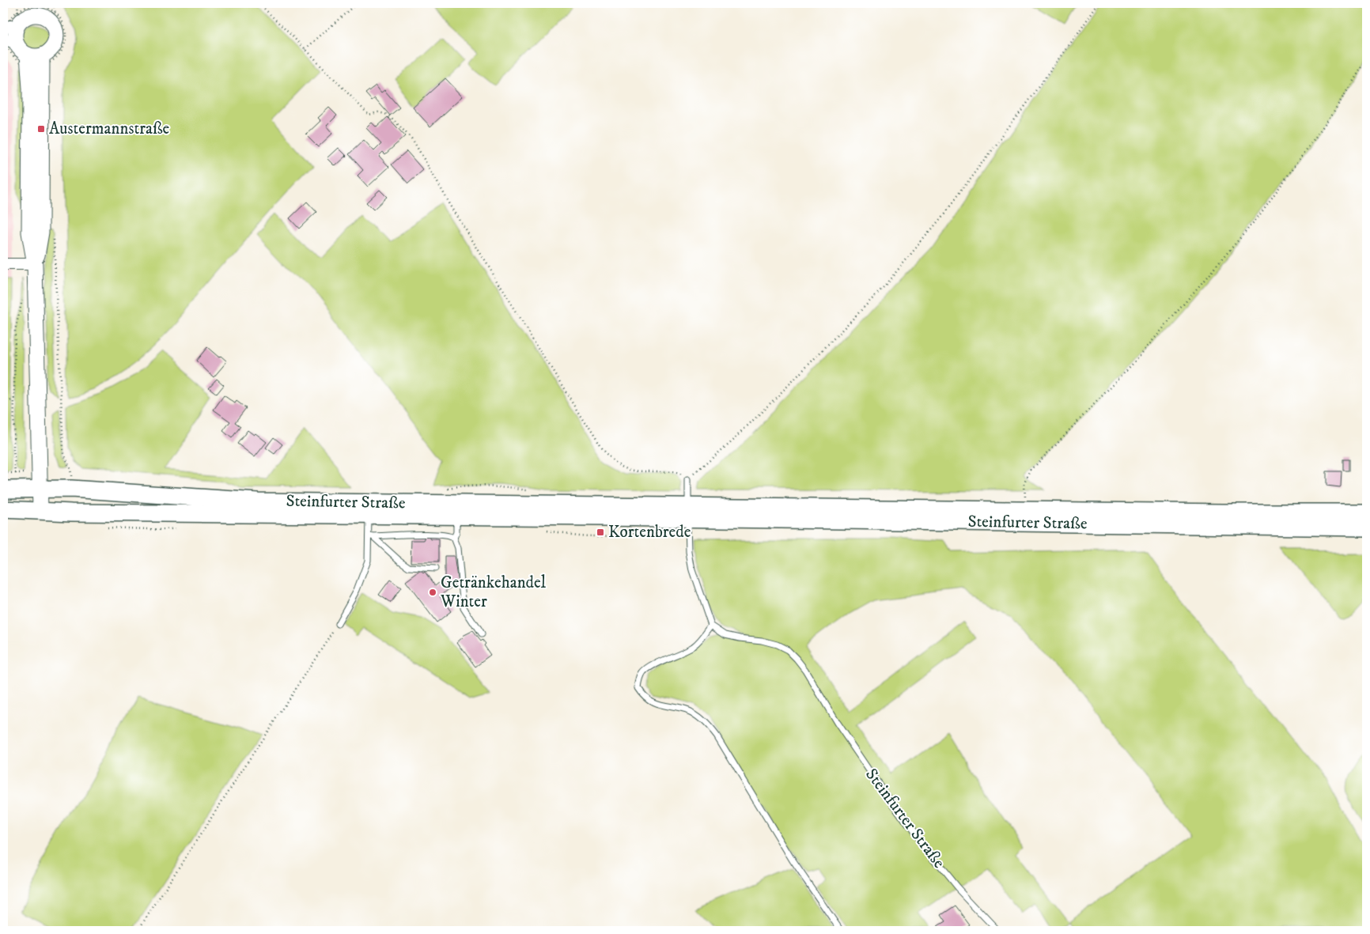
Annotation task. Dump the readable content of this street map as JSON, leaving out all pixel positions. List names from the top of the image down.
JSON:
{
  "streets": {
    "main road": ["Steinfurter Straße"]
  },
  "places": {
    "transit": ["Austermannstraße", "Kortenbrede"],
    "other": ["Getränkehandel Winter"]
  }
}
